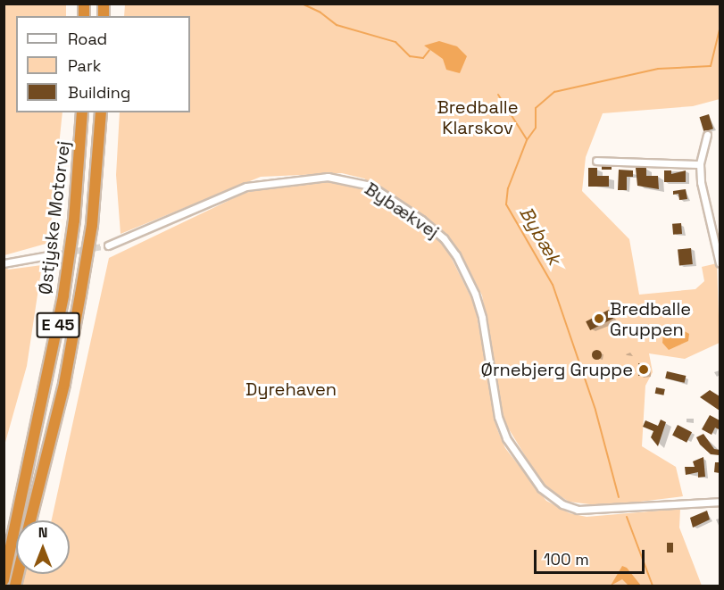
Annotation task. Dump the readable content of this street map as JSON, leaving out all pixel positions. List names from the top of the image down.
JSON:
{
  "streets": {
    "highway": ["Østjyske Motorvej", "E 45"],
    "street": ["Bybækvej"]
  },
  "water": ["Bybæk"],
  "parks": ["Bredballe Klarskov", "Dyrehaven"],
  "places": ["Bredballe Gruppen", "Ørnebjerg Gruppe"],
  "legend": ["Road", "Park", "Building"],
  "scale_bar": "100 m",
  "north": "top"
}
